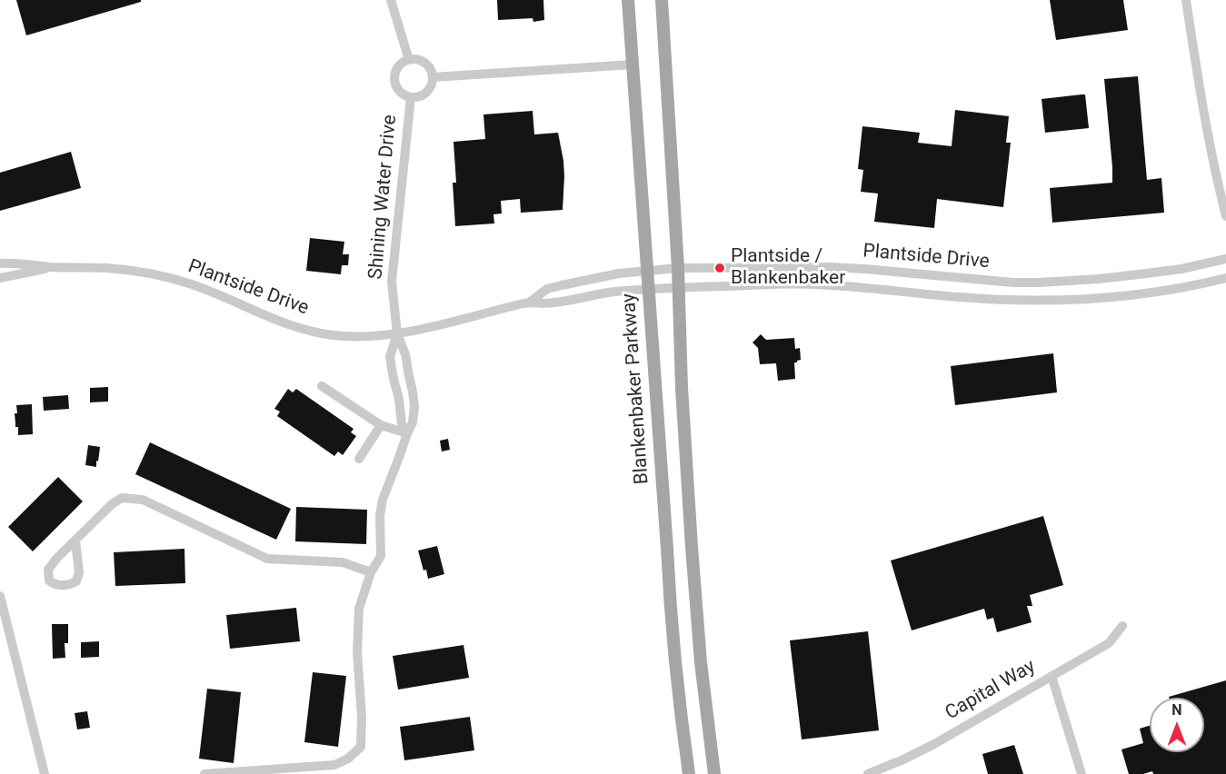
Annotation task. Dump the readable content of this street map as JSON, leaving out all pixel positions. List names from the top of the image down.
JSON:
{
  "streets": {
    "main road": ["Blankenbaker Parkway"],
    "street": ["Shining Water Drive", "Plantside Drive", "Capital Way"]
  },
  "crossings": [
    ["Shining Water Drive", "Plantside Drive"],
    ["Plantside Drive", "Blankenbaker Parkway"]
  ],
  "places": ["Plantside / Blankenbaker"],
  "north": "top"
}
